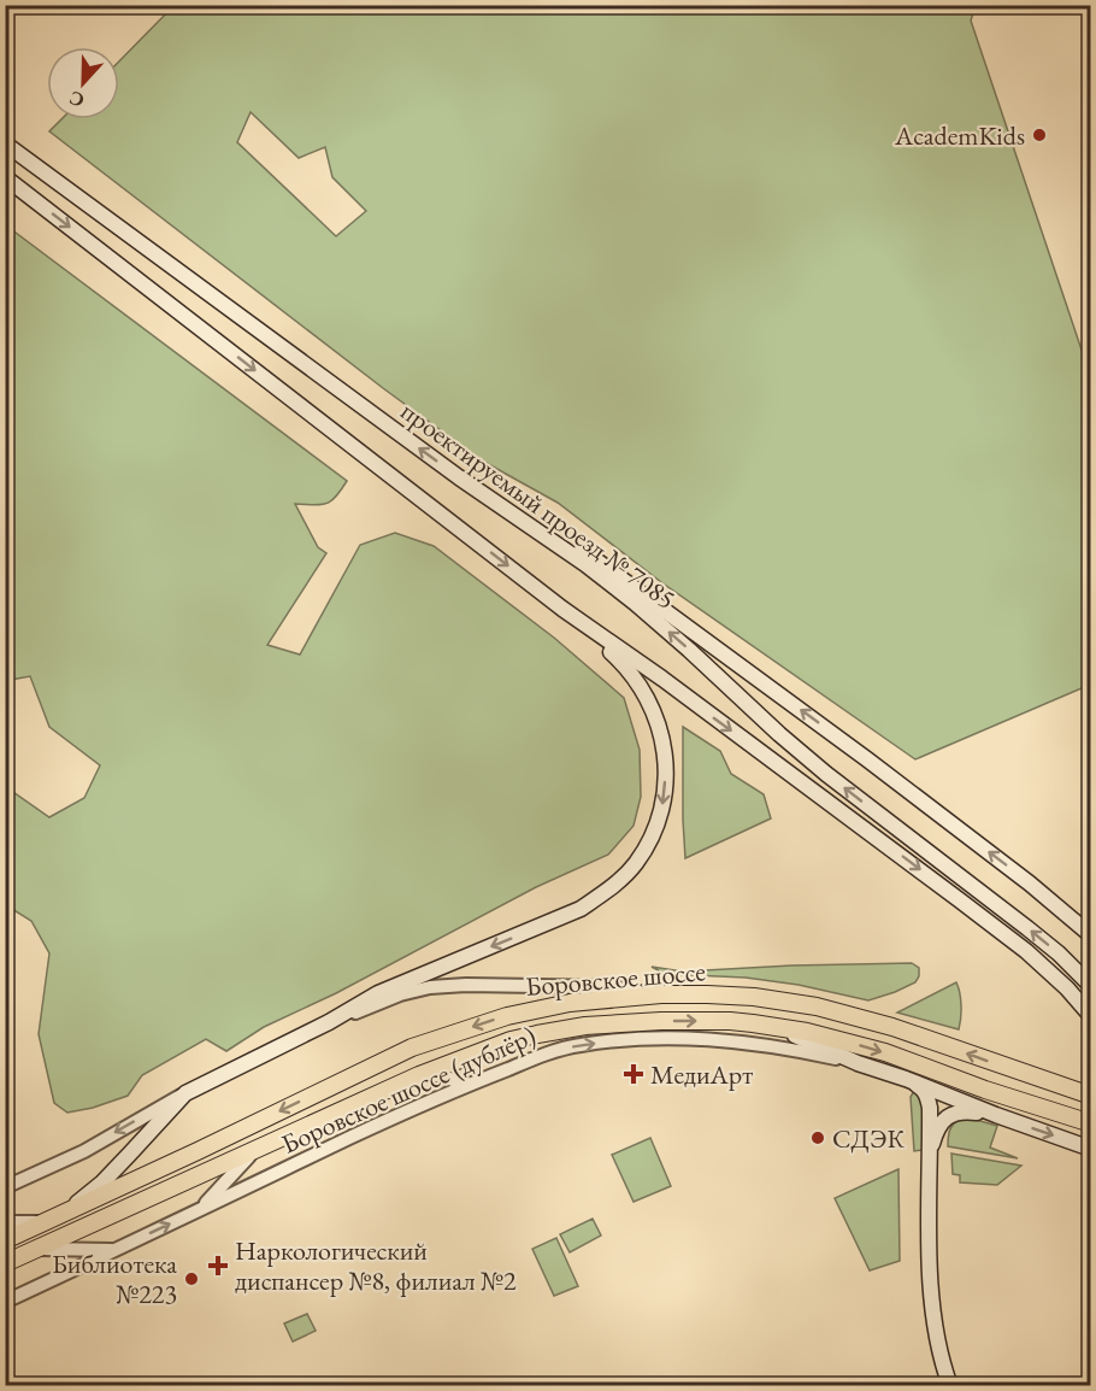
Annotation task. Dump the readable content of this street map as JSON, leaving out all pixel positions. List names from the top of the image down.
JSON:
{
  "streets": {
    "main road": ["проектируемый проезд № 7085", "Боровское шоссе"],
    "street": ["Боровское шоссе (дублёр)"]
  },
  "places": {
    "other": ["AcademKids", "СДЭК", "Библиотека №223"],
    "health": ["МедиАрт", "Наркологический диспансер №8, филиал №2"]
  },
  "north": "bottom"
}
